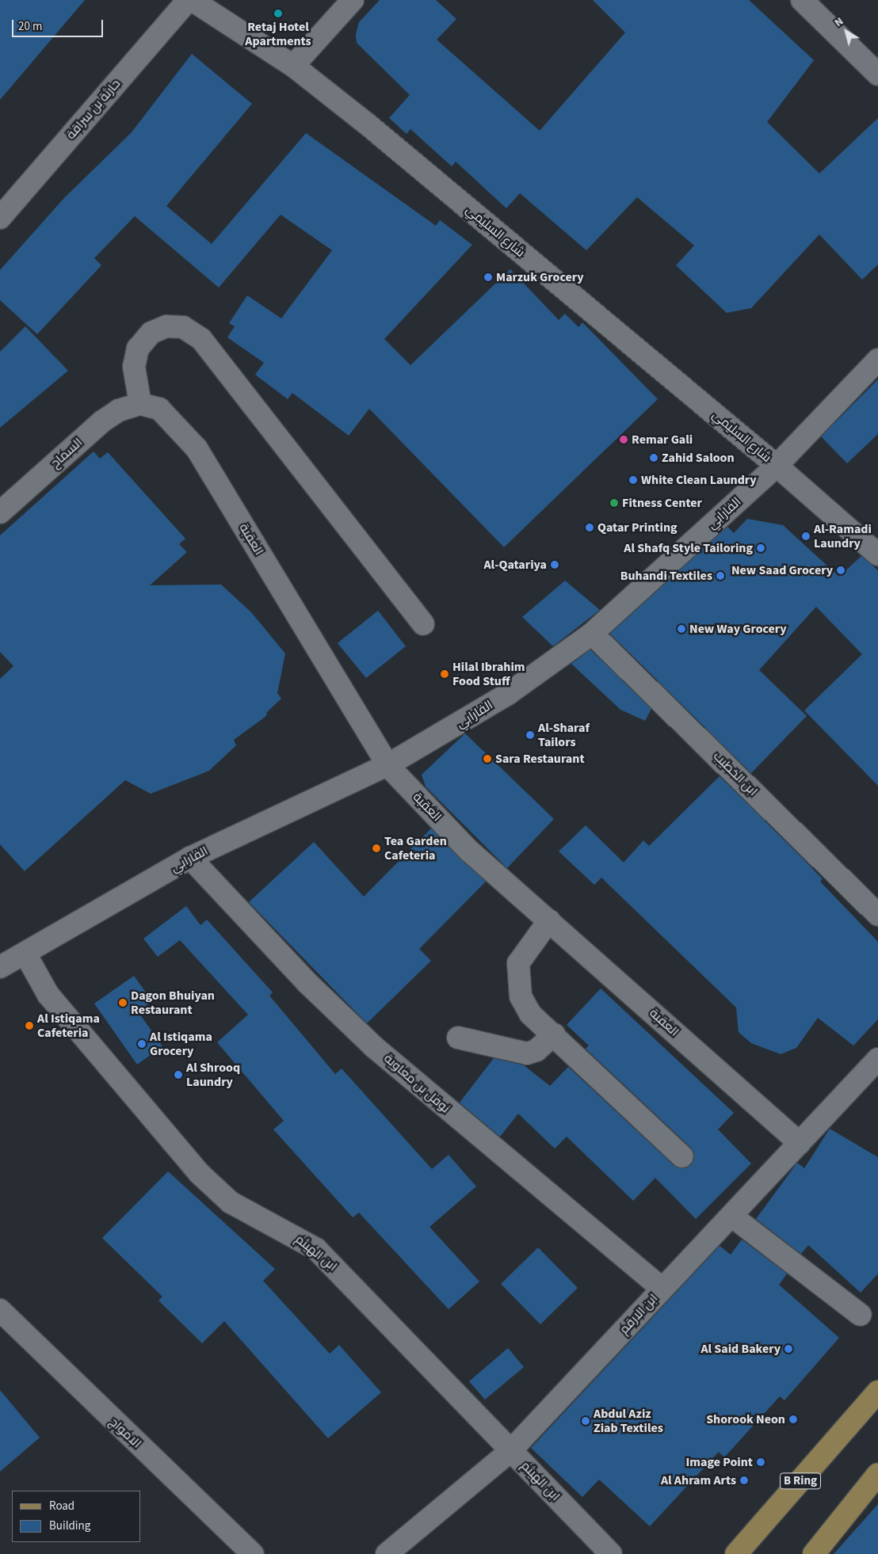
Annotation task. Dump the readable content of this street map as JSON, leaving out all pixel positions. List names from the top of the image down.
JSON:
{
  "streets": {
    "main road": ["B Ring"],
    "street": [
      "حارثة بن سراقة",
      "شارع السليمي",
      "السماح",
      "الفارابي",
      "العقبة",
      "ابن الخطيب",
      "نوفل بن معاوية",
      "ابن الهيثم",
      "ابن الارقم",
      "الامواج"
    ]
  },
  "crossings": [
    ["شارع السليمي", "الفارابي"],
    ["السماح", "العقبة"],
    ["الفارابي", "العقبة"],
    ["الفارابي", "ابن الخطيب"],
    ["الفارابي", "نوفل بن معاوية"],
    ["الفارابي", "ابن الهيثم"],
    ["العقبة", "ابن الارقم"],
    ["نوفل بن معاوية", "ابن الارقم"],
    ["ابن الهيثم", "ابن الارقم"]
  ],
  "places": [
    "Retaj Hotel Apartments",
    "Marzuk Grocery",
    "Remar Gali",
    "Zahid Saloon",
    "White Clean Laundry",
    "Fitness Center",
    "Qatar Printing",
    "Al-Ramadi Laundry",
    "Al Shafq Style Tailoring",
    "Al-Qatariya",
    "New Saad Grocery",
    "Buhandi Textiles",
    "New Way Grocery",
    "Hilal Ibrahim Food Stuff",
    "Al-Sharaf Tailors",
    "Sara Restaurant",
    "Tea Garden Cafeteria",
    "Dagon Bhuiyan Restaurant",
    "Al Istiqama Cafeteria",
    "Al Istiqama Grocery",
    "Al Shrooq Laundry",
    "Al Said Bakery",
    "Shorook Neon",
    "Abdul Aziz Ziab Textiles",
    "Image Point",
    "Al Ahram Arts"
  ],
  "legend": ["Road", "Building"],
  "scale_bar": "20 m",
  "north": "top left"
}
